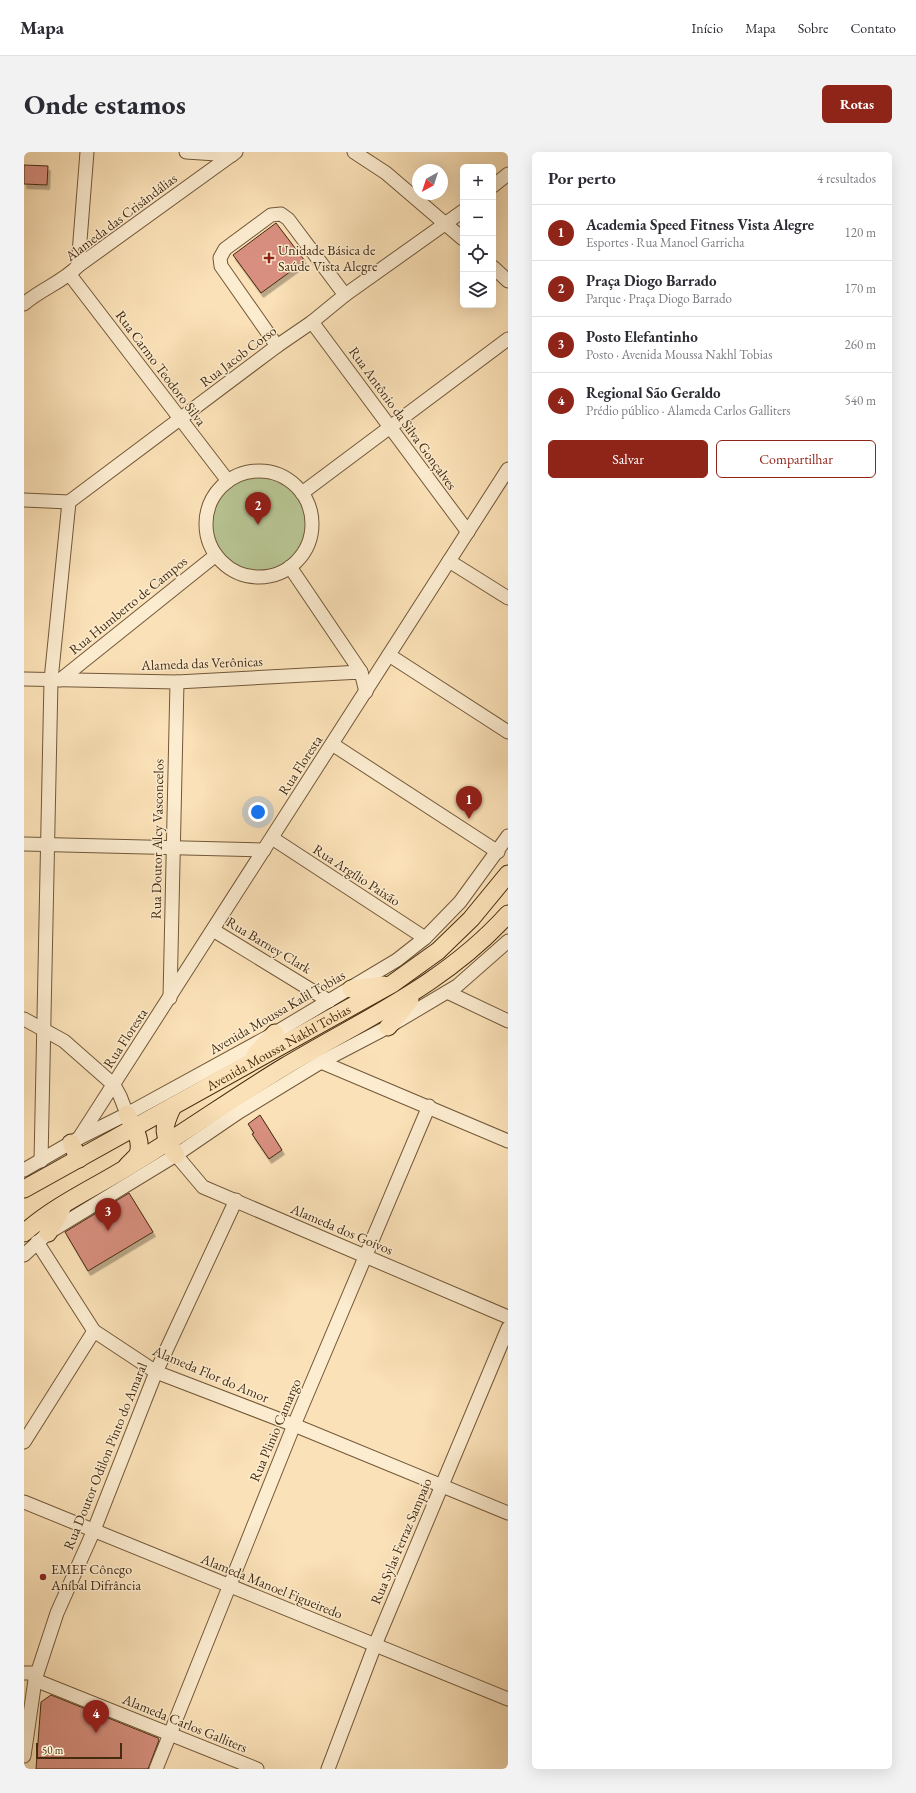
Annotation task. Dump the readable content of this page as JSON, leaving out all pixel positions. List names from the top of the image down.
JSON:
{
  "streets": {
    "main road": ["Avenida Moussa Nakhl Tobias"],
    "street": [
      "Alameda das Crisândálias",
      "Rua Jacob Corso",
      "Rua Carmo Teodoro Silva",
      "Rua Antônio da Silva Gonçalves",
      "Rua Humberto de Campos",
      "Alameda das Verônicas",
      "Rua Floresta",
      "Rua Doutor Alcy Vasconcelos",
      "Rua Argílio Paixão",
      "Rua Barney Clark",
      "Avenida Moussa Kalil Tobias",
      "Alameda dos Goivos",
      "Alameda Flor do Amor",
      "Rua Plinio Camargo",
      "Rua Doutor Odilon Pinto do Amaral",
      "Rua Sylas Ferraz Sampaio",
      "Alameda Manoel Figueiredo",
      "Alameda Carlos Galliters"
    ]
  },
  "crossings": [
    ["Alameda das Crisândálias", "Rua Carmo Teodoro Silva"],
    ["Rua Jacob Corso", "Rua Carmo Teodoro Silva"],
    ["Rua Jacob Corso", "Rua Antônio da Silva Gonçalves"],
    ["Rua Carmo Teodoro Silva", "Rua Humberto de Campos"],
    ["Rua Antônio da Silva Gonçalves", "Rua Floresta"],
    ["Rua Humberto de Campos", "Alameda das Verônicas"],
    ["Alameda das Verônicas", "Rua Doutor Alcy Vasconcelos"],
    ["Rua Floresta", "Rua Doutor Alcy Vasconcelos"],
    ["Rua Floresta", "Rua Argílio Paixão"],
    ["Rua Floresta", "Rua Barney Clark"],
    ["Rua Floresta", "Avenida Moussa Kalil Tobias"],
    ["Rua Argílio Paixão", "Avenida Moussa Kalil Tobias"],
    ["Rua Barney Clark", "Avenida Moussa Kalil Tobias"],
    ["Avenida Moussa Kalil Tobias", "Avenida Moussa Nakhl Tobias"],
    ["Avenida Moussa Nakhl Tobias", "Alameda dos Goivos"],
    ["Avenida Moussa Nakhl Tobias", "Alameda Flor do Amor"],
    ["Alameda dos Goivos", "Rua Plinio Camargo"],
    ["Alameda dos Goivos", "Rua Doutor Odilon Pinto do Amaral"],
    ["Alameda Flor do Amor", "Rua Plinio Camargo"],
    ["Alameda Flor do Amor", "Rua Doutor Odilon Pinto do Amaral"],
    ["Alameda Flor do Amor", "Rua Sylas Ferraz Sampaio"],
    ["Rua Plinio Camargo", "Alameda Manoel Figueiredo"],
    ["Rua Plinio Camargo", "Alameda Carlos Galliters"],
    ["Rua Doutor Odilon Pinto do Amaral", "Alameda Manoel Figueiredo"],
    ["Rua Doutor Odilon Pinto do Amaral", "Alameda Carlos Galliters"],
    ["Rua Sylas Ferraz Sampaio", "Alameda Manoel Figueiredo"]
  ],
  "places": {
    "health": ["Unidade Básica de Saúde Vista Alegre"],
    "other": ["EMEF Cônego Aníbal Difrância"]
  },
  "scale_bar": "50 m",
  "north": "bottom left",
  "page": {
    "header": "Mapa",
    "nav": [
      "Início",
      "Mapa",
      "Sobre",
      "Contato"
    ],
    "buttons": [
      "Rotas",
      ["Salvar", "Compartilhar"]
    ],
    "title": "Onde estamos",
    "heading": ["Por perto", "4 resultados"],
    "map_buttons": ["+", "−"],
    "list": [
      {
        "mark": "1",
        "name": "Academia Speed Fitness Vista Alegre",
        "note": "Esportes · Rua Manoel Garricha",
        "value": "120 m"
      },
      {
        "mark": "2",
        "name": "Praça Diogo Barrado",
        "note": "Parque · Praça Diogo Barrado",
        "value": "170 m"
      },
      {
        "mark": "3",
        "name": "Posto Elefantinho",
        "note": "Posto · Avenida Moussa Nakhl Tobias",
        "value": "260 m"
      },
      {
        "mark": "4",
        "name": "Regional São Geraldo",
        "note": "Prédio público · Alameda Carlos Galliters",
        "value": "540 m"
      }
    ],
    "pins": [
      "2",
      "1",
      "3",
      "4"
    ],
    "scale": "50 m"
  }
}
